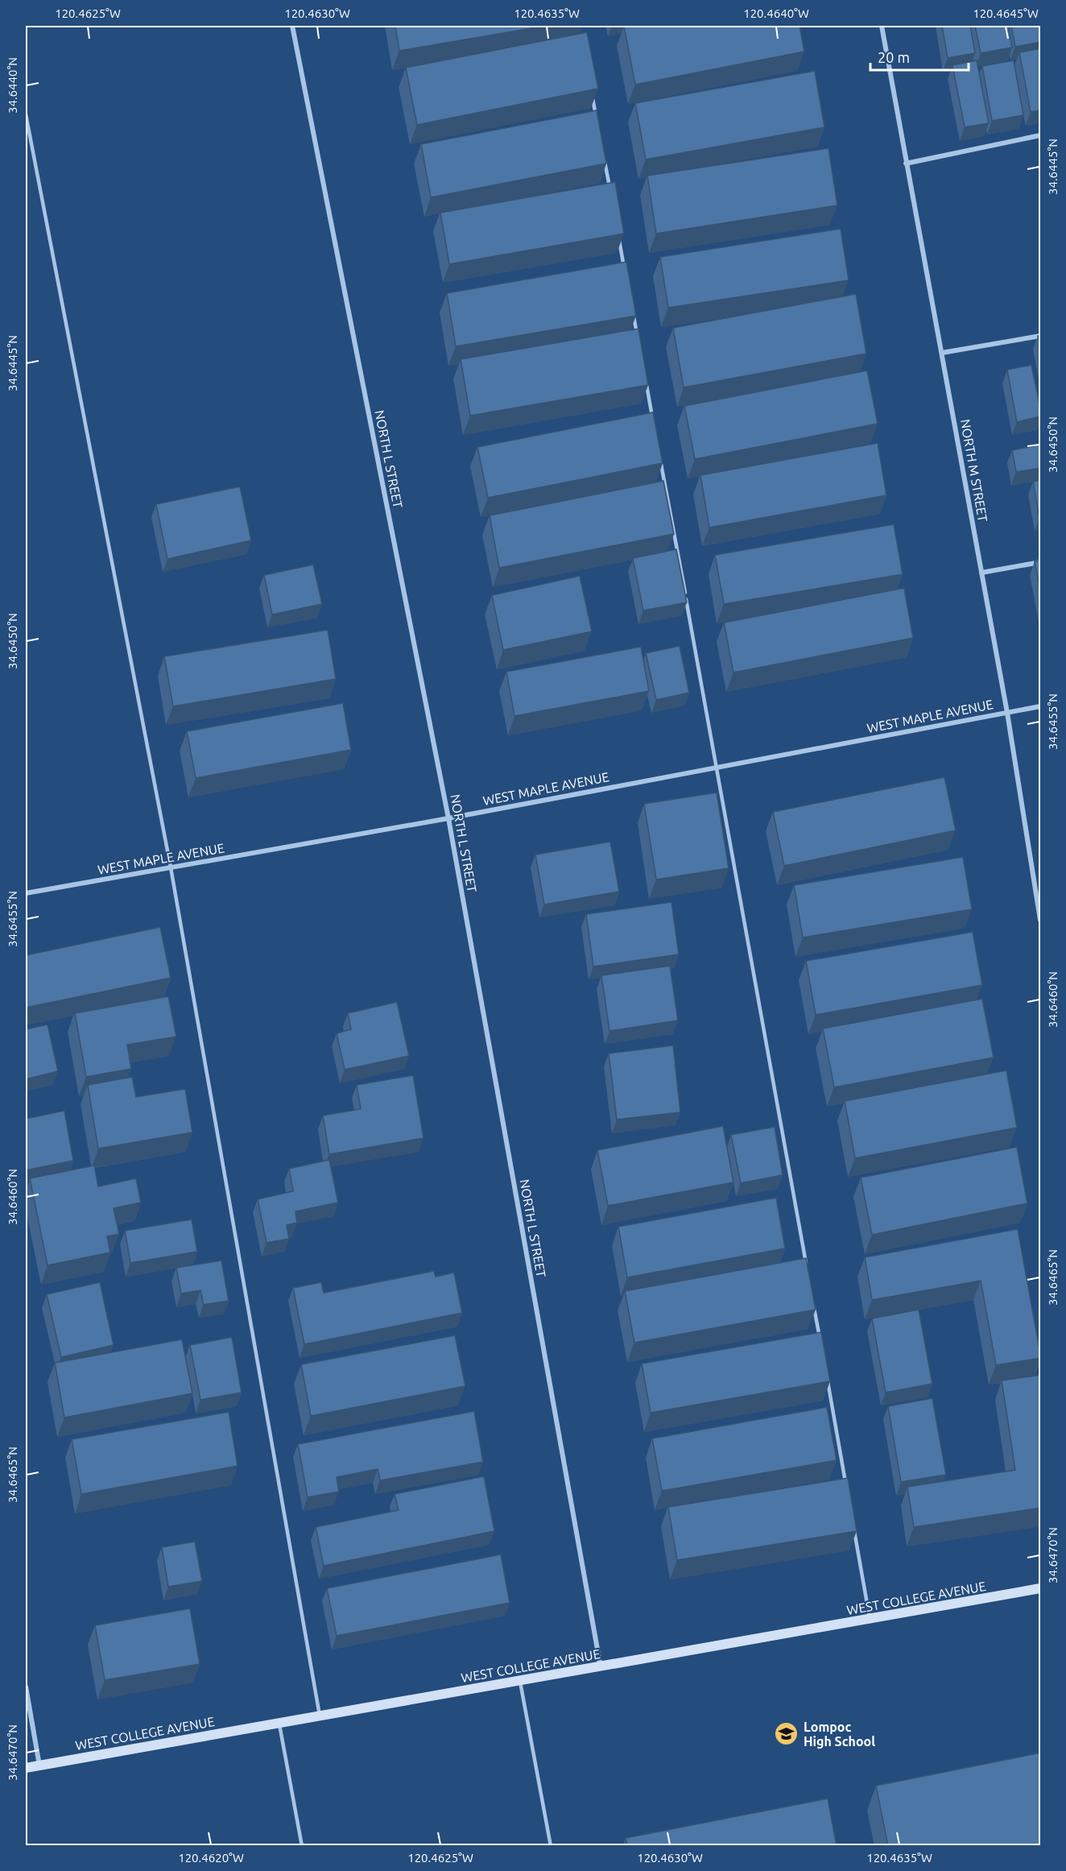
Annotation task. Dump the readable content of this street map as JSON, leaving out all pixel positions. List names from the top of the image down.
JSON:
{
  "streets": {
    "street": [
      "NORTH L STREET",
      "NORTH M STREET",
      "WEST MAPLE AVENUE",
      "WEST COLLEGE AVENUE"
    ]
  },
  "crossings": [
    ["NORTH L STREET", "WEST MAPLE AVENUE"],
    ["NORTH L STREET", "WEST COLLEGE AVENUE"],
    ["NORTH M STREET", "WEST MAPLE AVENUE"]
  ],
  "places": {
    "school or university": ["Lompoc High School"]
  },
  "scale_bar": "20 m",
  "coordinates": [
    "120.4625°W",
    "120.4630°W",
    "120.4635°W",
    "120.4640°W",
    "120.4645°W",
    "34.6440°N",
    "34.6445°N",
    "34.6450°N",
    "34.6455°N",
    "34.6460°N",
    "34.6465°N",
    "34.6470°N",
    "120.4620°W"
  ]
}
